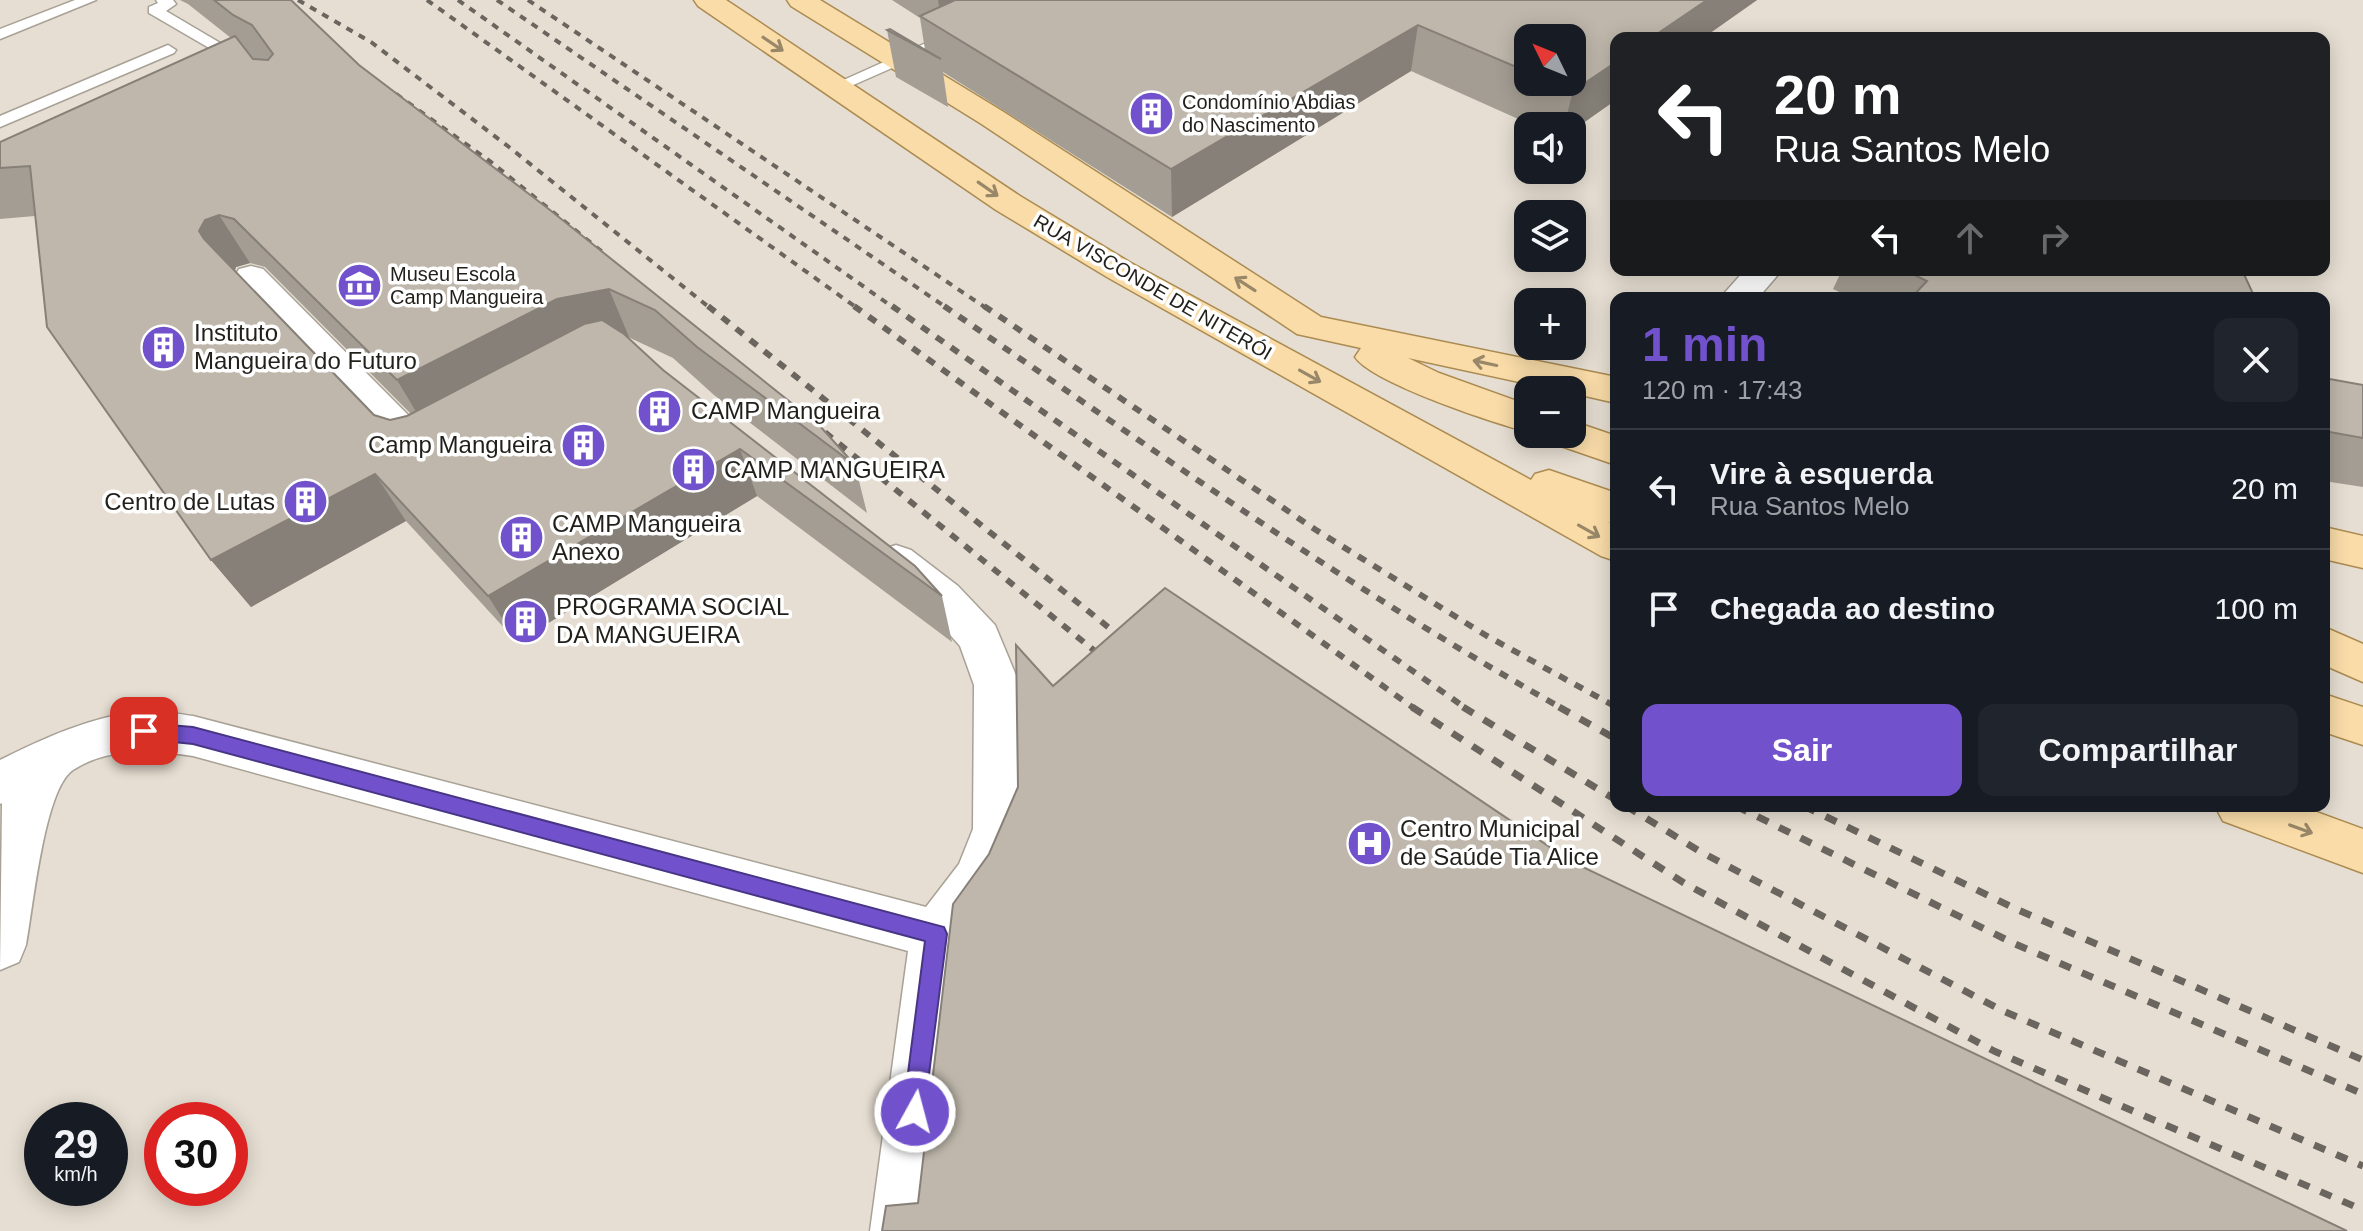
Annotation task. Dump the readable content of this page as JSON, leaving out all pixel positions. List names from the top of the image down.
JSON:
{
  "streets": {
    "main road": ["RUA VISCONDE DE NITERÓI"]
  },
  "places": {
    "building": [
      "Condomínio Abdias do Nascimento",
      "Instituto Mangueira do Futuro",
      "CAMP Mangueira",
      "Camp Mangueira",
      "CAMP MANGUEIRA",
      "Centro de Lutas",
      "CAMP Mangueira Anexo",
      "PROGRAMA SOCIAL DA MANGUEIRA"
    ],
    "museum": ["Museu Escola Camp Mangueira"],
    "hospital": ["Centro Municipal de Saúde Tia Alice"]
  },
  "north": "top left",
  "page": {
    "map_buttons": ["+", "−"],
    "turn": ["20 m", "Rua Santos Melo"],
    "heading": ["1 min", "120 m · 17:43"],
    "list": [
      {
        "name": "Vire à esquerda",
        "note": "Rua Santos Melo",
        "value": "20 m"
      },
      {
        "name": "Chegada ao destino",
        "value": "100 m"
      }
    ],
    "buttons": ["Sair", "Compartilhar"],
    "speed": "29 km/h",
    "limit": "30"
  }
}
